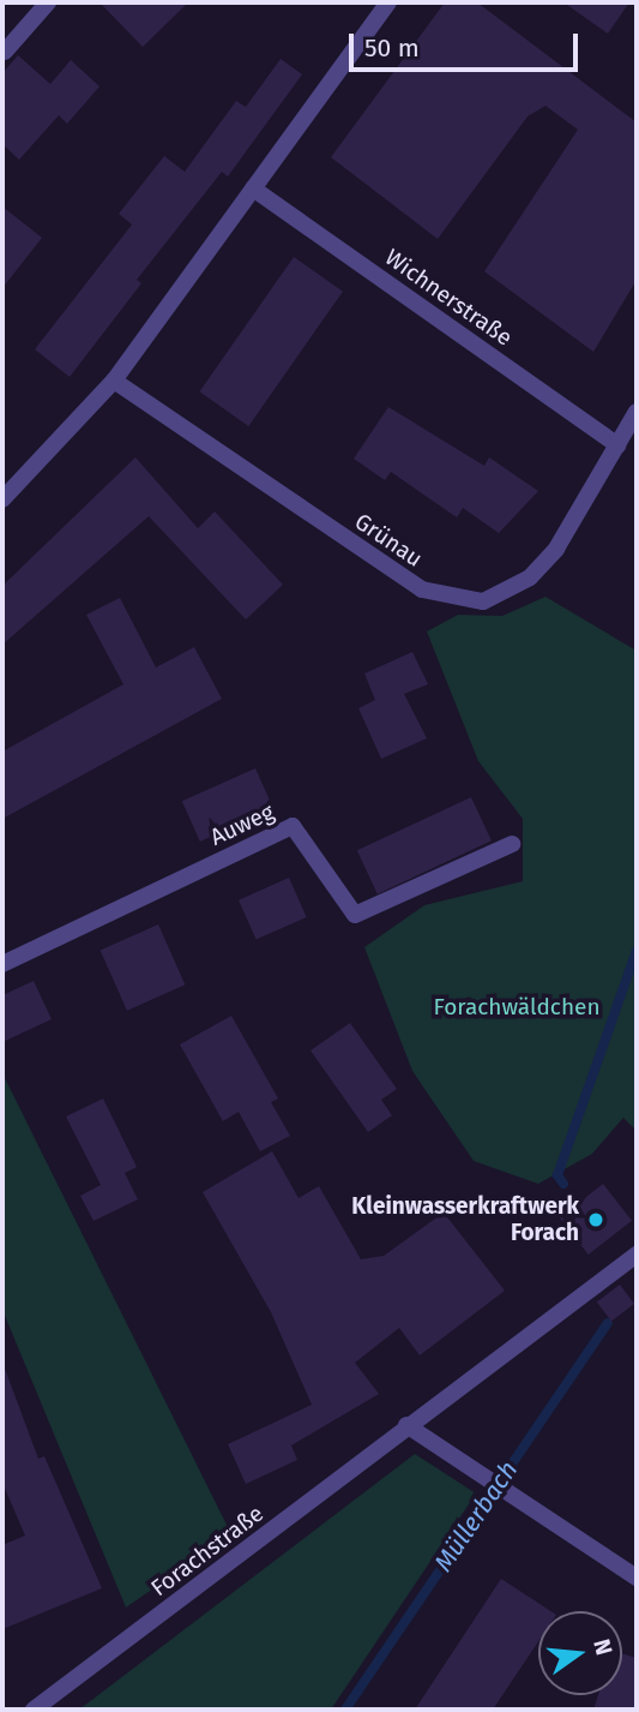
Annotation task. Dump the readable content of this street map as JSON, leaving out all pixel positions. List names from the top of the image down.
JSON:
{
  "streets": {
    "street": [
      "Wichnerstraße",
      "Grünau",
      "Auweg",
      "Forachstraße"
    ]
  },
  "crossings": [
    ["Wichnerstraße", "Grünau"]
  ],
  "water": ["Müllerbach"],
  "parks": ["Forachwäldchen"],
  "places": ["Kleinwasserkraftwerk Forach"],
  "scale_bar": "50 m",
  "north": "right"
}
